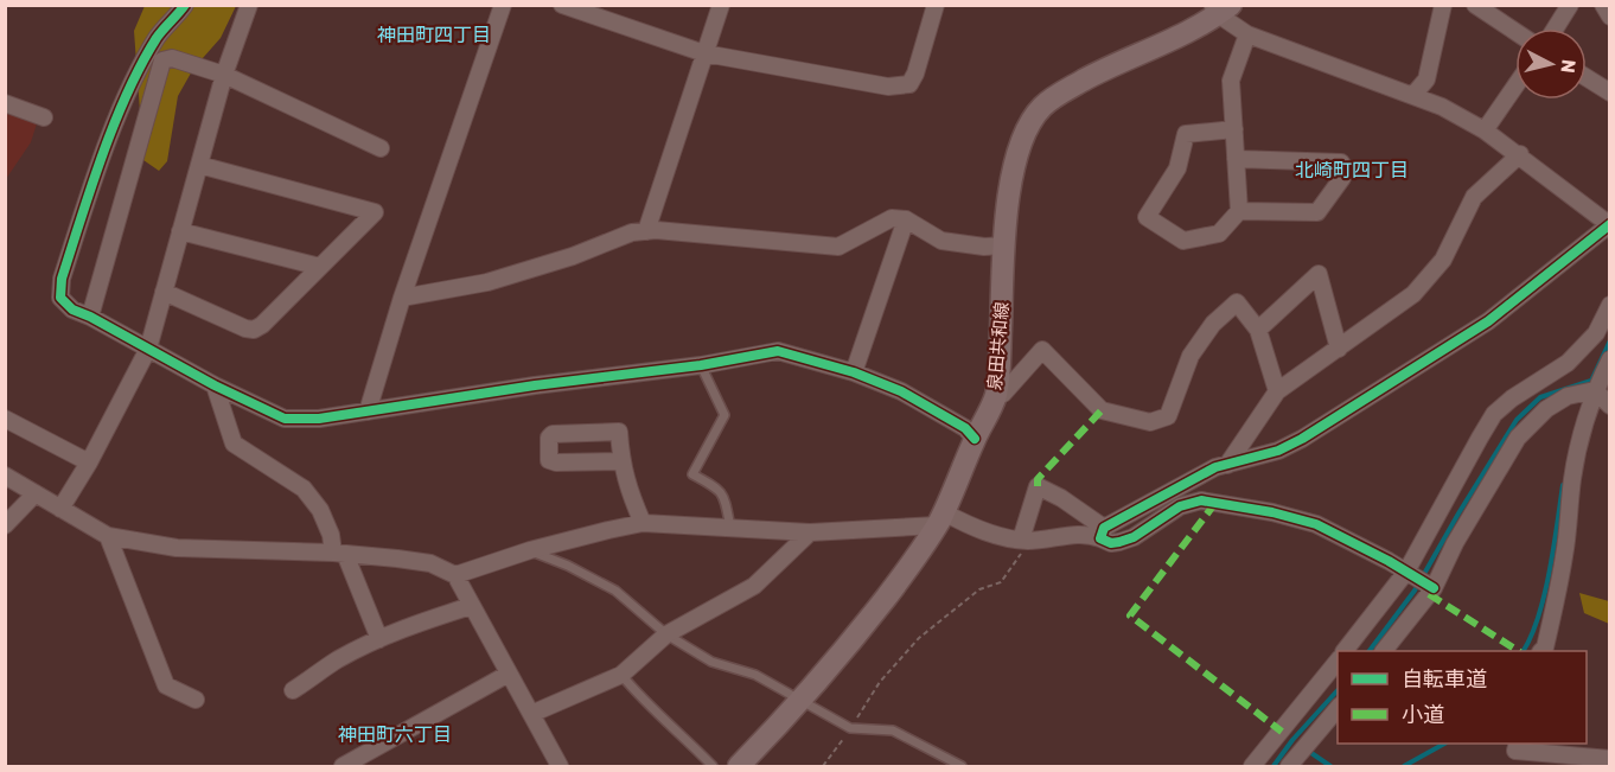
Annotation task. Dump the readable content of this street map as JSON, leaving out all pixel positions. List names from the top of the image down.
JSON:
{
  "streets": {
    "main road": ["泉田共和線"]
  },
  "districts": ["神田町四丁目", "北崎町四丁目", "神田町六丁目"],
  "legend": ["自転車道", "小道"],
  "north": "right"
}
